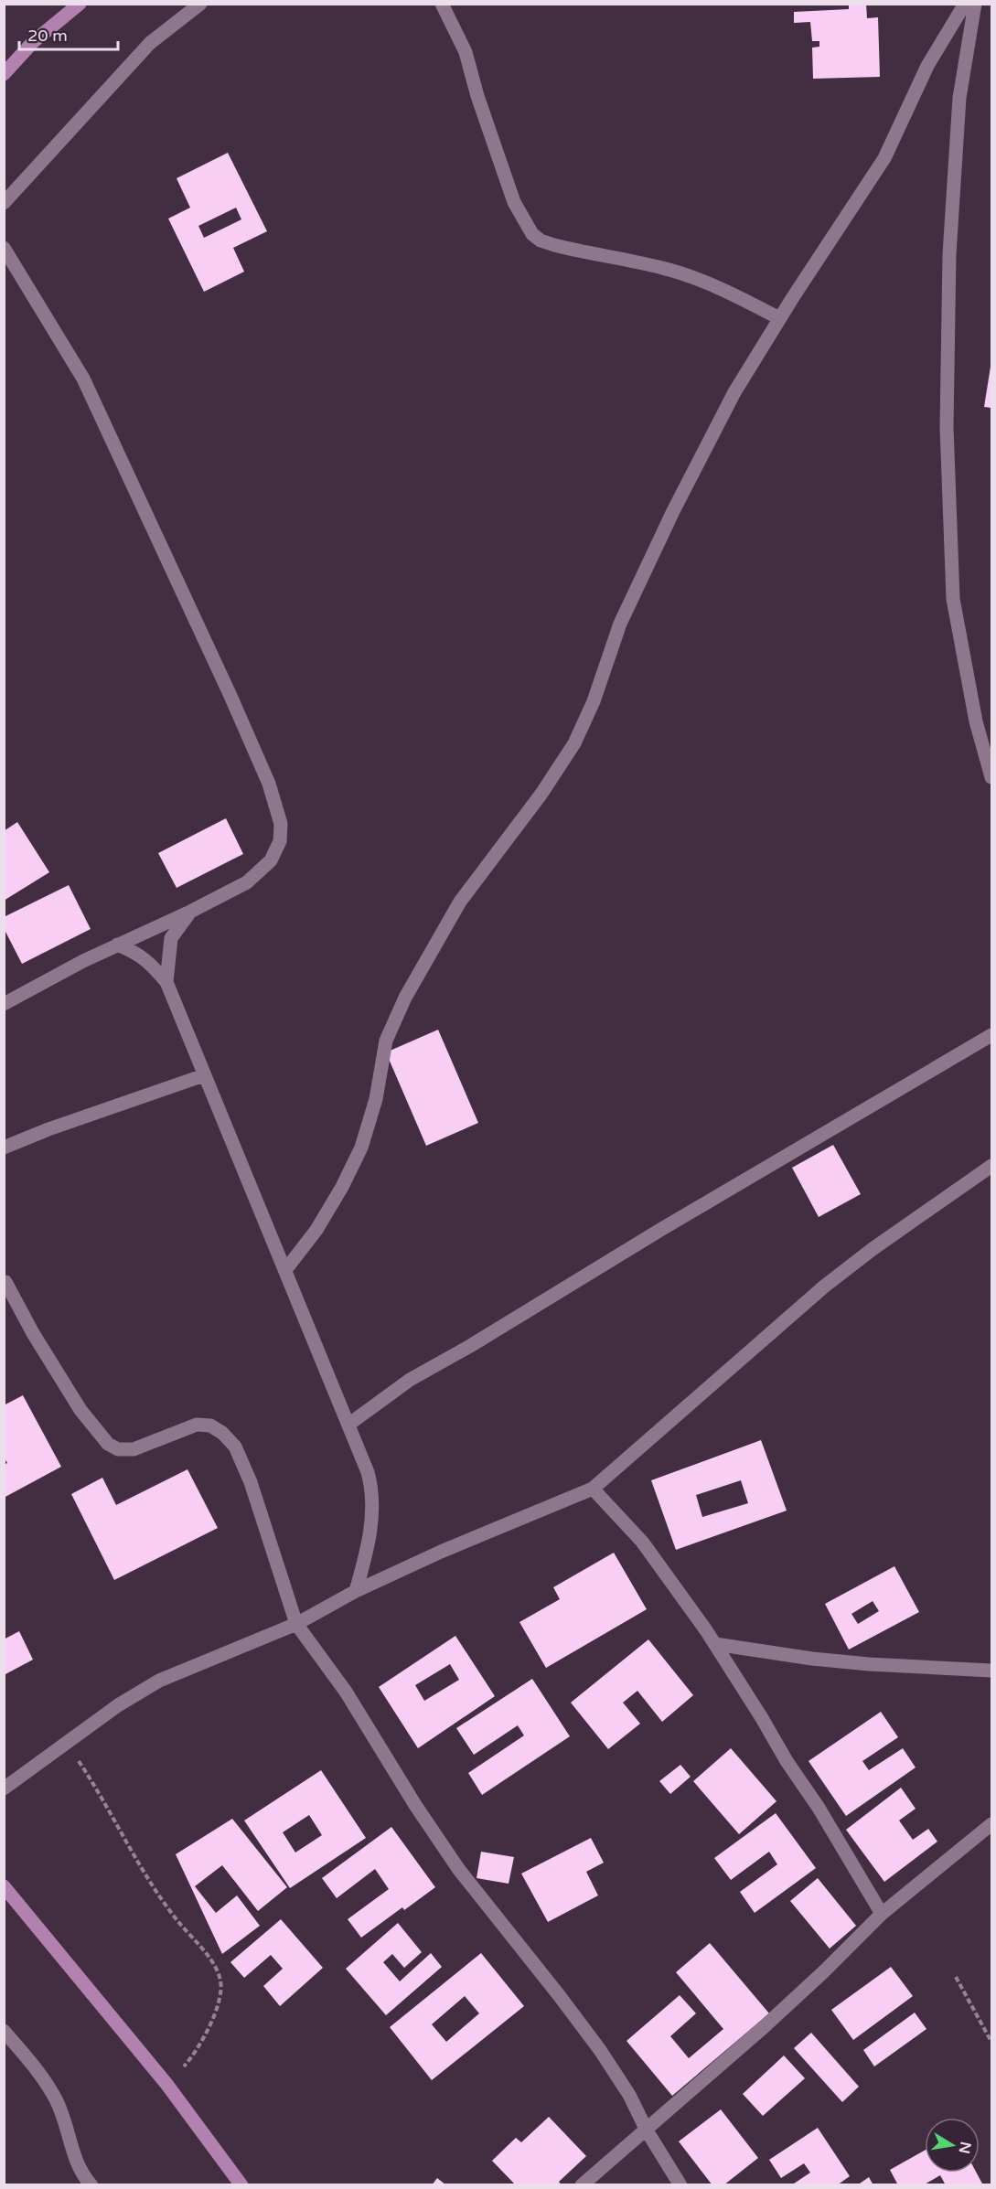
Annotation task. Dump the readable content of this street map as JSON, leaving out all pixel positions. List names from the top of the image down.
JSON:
{
  "scale_bar": "20 m",
  "north": "right"
}
